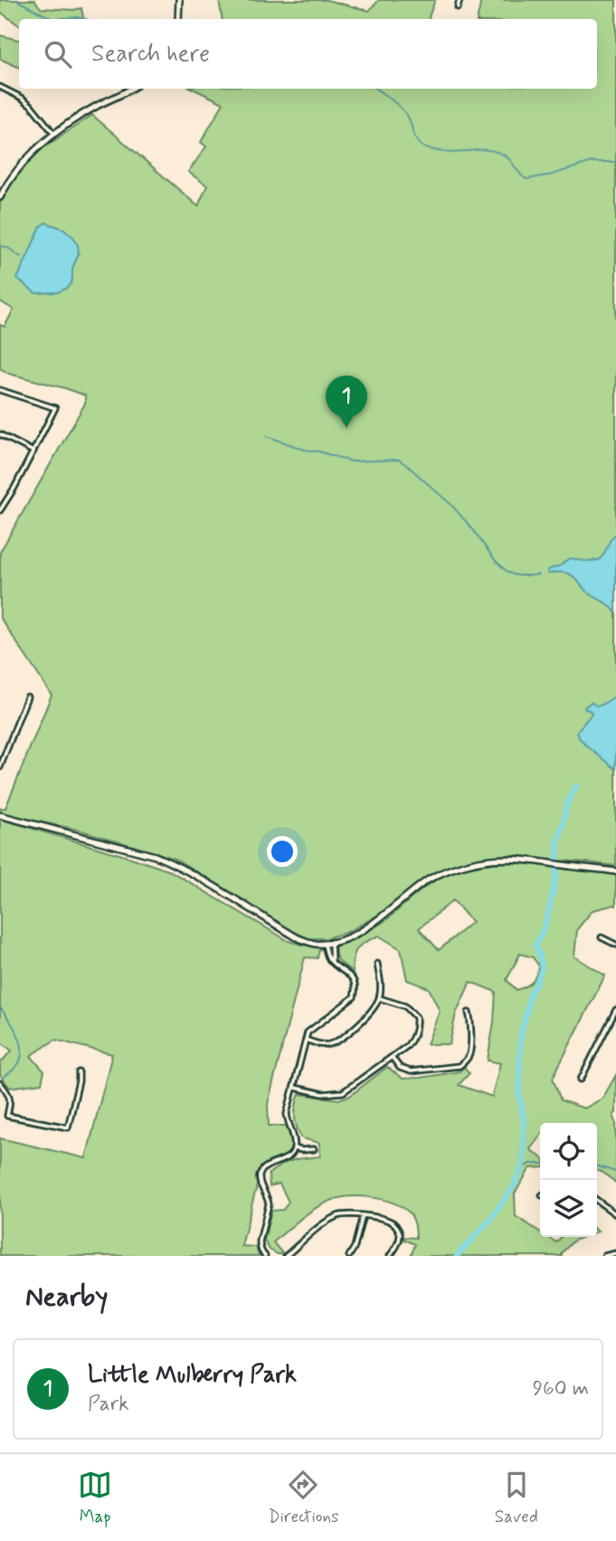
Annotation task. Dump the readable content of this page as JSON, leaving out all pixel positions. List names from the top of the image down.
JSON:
{
  "page": {
    "search": "Search here",
    "pins": "1",
    "heading": "Nearby",
    "list": [
      {
        "mark": "1",
        "name": "Little Mulberry Park",
        "note": "Park",
        "value": "960 m"
      }
    ],
    "nav": ["Map", "Directions", "Saved"]
  }
}
